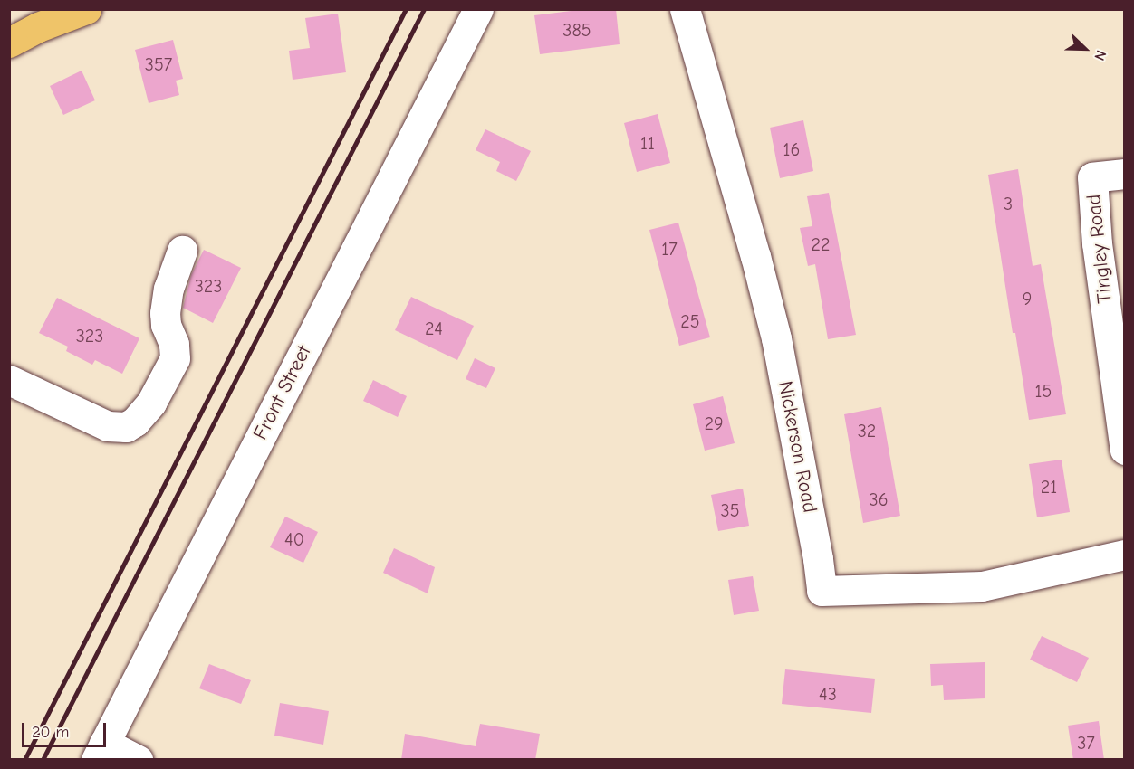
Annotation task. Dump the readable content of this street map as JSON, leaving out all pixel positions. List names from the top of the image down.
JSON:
{
  "streets": {
    "street": ["Tingley Road", "Front Street", "Nickerson Road"]
  },
  "house_numbers": [
    "385",
    "357",
    "11",
    "16",
    "3",
    "22",
    "17",
    "323",
    "9",
    "25",
    "24",
    "323",
    "15",
    "29",
    "32",
    "21",
    "36",
    "35",
    "40",
    "43",
    "37"
  ],
  "scale_bar": "20 m",
  "north": "bottom right"
}
